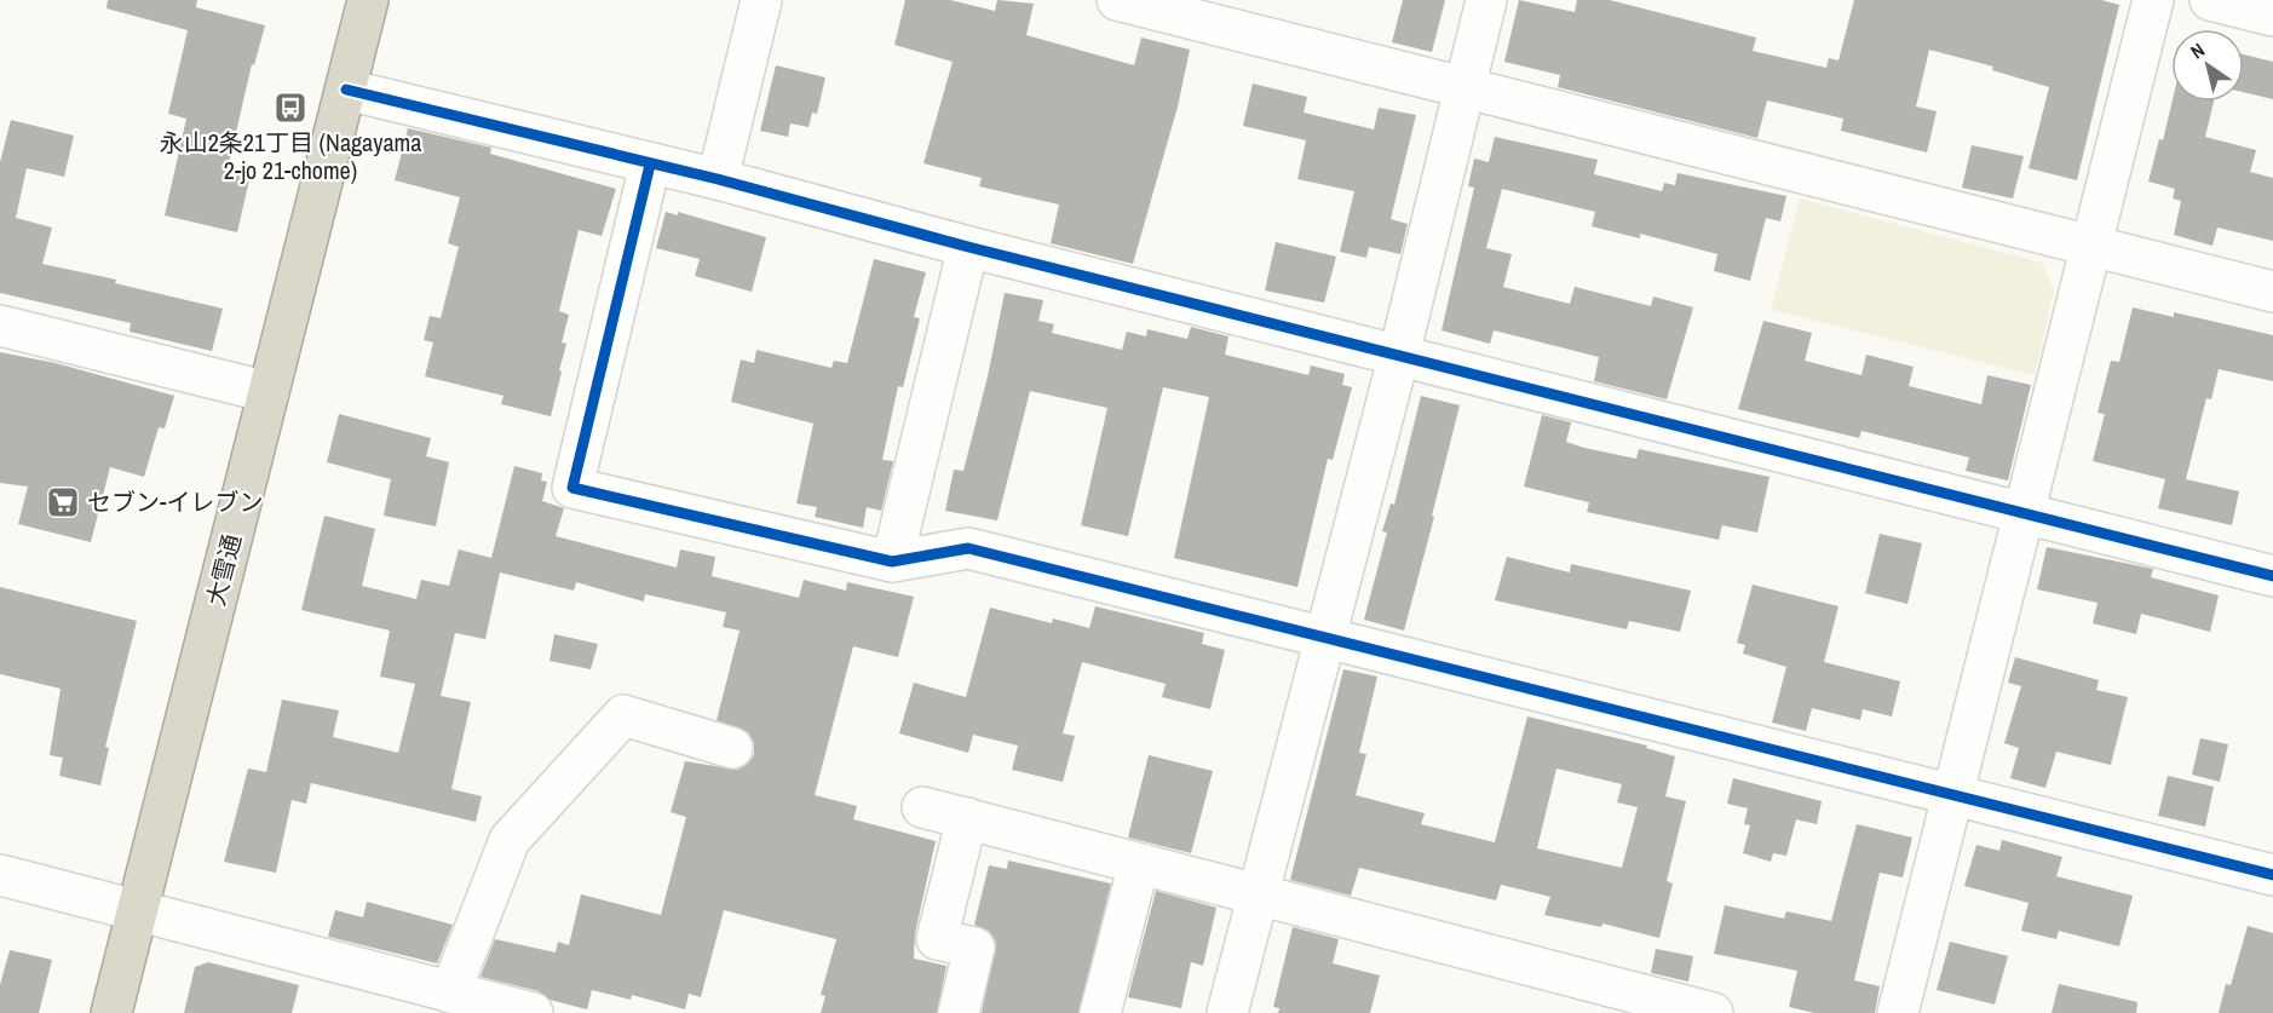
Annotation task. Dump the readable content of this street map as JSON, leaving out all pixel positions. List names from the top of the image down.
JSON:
{
  "streets": {
    "highway": ["大雪通"]
  },
  "places": {
    "bus stop": ["永山2条21丁目 (Nagayama 2-jo 21-chome)"],
    "supermarket": ["セブン-イレブン"]
  },
  "north": "top left"
}
